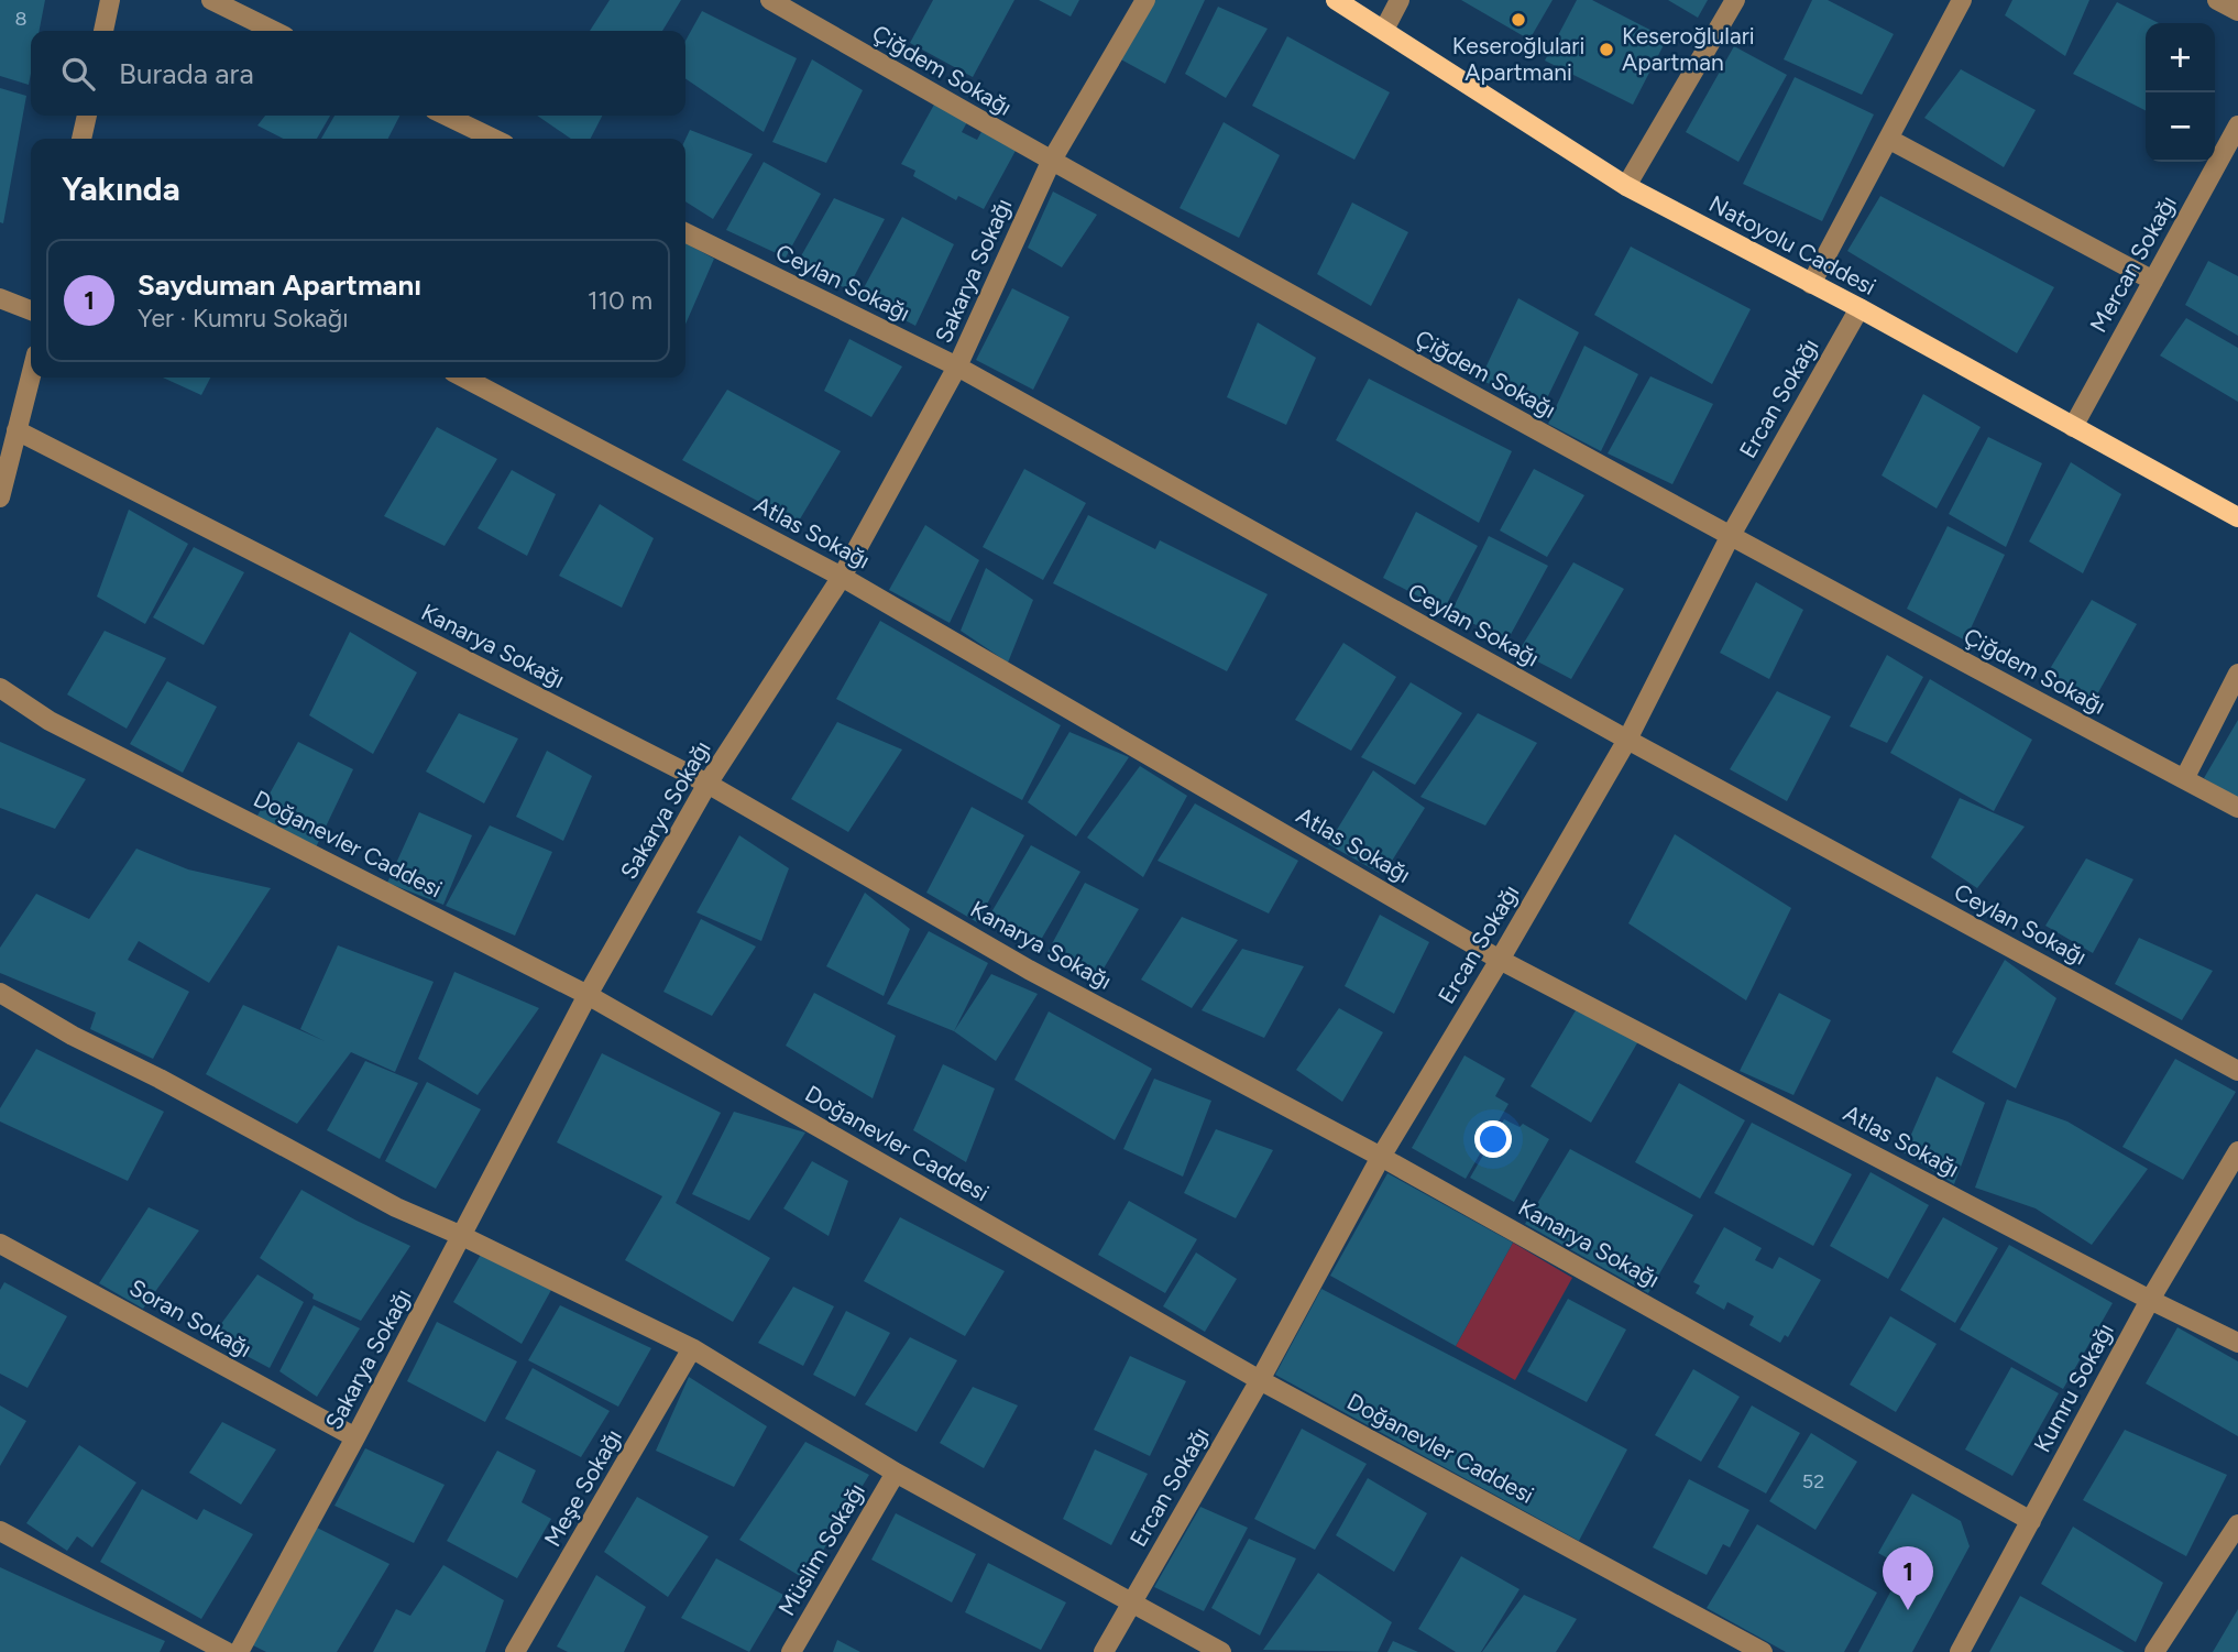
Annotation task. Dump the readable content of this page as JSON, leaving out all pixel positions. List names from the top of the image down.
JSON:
{
  "streets": {
    "main road": ["Natoyolu Caddesi"],
    "street": [
      "Çiğdem Sokağı",
      "Mercan Sokağı",
      "Sakarya Sokağı",
      "Ceylan Sokağı",
      "Ercan Sokağı",
      "Atlas Sokağı",
      "Kanarya Sokağı",
      "Doğanevler Caddesi",
      "Soran Sokağı",
      "Kumru Sokağı",
      "Meşe Sokağı",
      "Müslim Sokağı"
    ]
  },
  "crossings": [
    ["Çiğdem Sokağı", "Sakarya Sokağı"],
    ["Çiğdem Sokağı", "Ercan Sokağı"],
    ["Natoyolu Caddesi", "Mercan Sokağı"],
    ["Natoyolu Caddesi", "Ercan Sokağı"],
    ["Sakarya Sokağı", "Ceylan Sokağı"],
    ["Sakarya Sokağı", "Atlas Sokağı"],
    ["Sakarya Sokağı", "Kanarya Sokağı"],
    ["Sakarya Sokağı", "Doğanevler Caddesi"],
    ["Sakarya Sokağı", "Soran Sokağı"],
    ["Ceylan Sokağı", "Ercan Sokağı"],
    ["Ercan Sokağı", "Atlas Sokağı"],
    ["Ercan Sokağı", "Kanarya Sokağı"],
    ["Ercan Sokağı", "Doğanevler Caddesi"],
    ["Atlas Sokağı", "Kumru Sokağı"],
    ["Kanarya Sokağı", "Kumru Sokağı"]
  ],
  "places": ["Keseroğlulari Apartmani", "Keseroğlulari Apartman"],
  "house_numbers": ["8", "52"],
  "page": {
    "map_buttons": ["+", "−"],
    "search": "Burada ara",
    "heading": "Yakında",
    "list": [
      {
        "mark": "1",
        "name": "Sayduman Apartmanı",
        "note": "Yer · Kumru Sokağı",
        "value": "110 m"
      }
    ],
    "pins": "1"
  }
}
